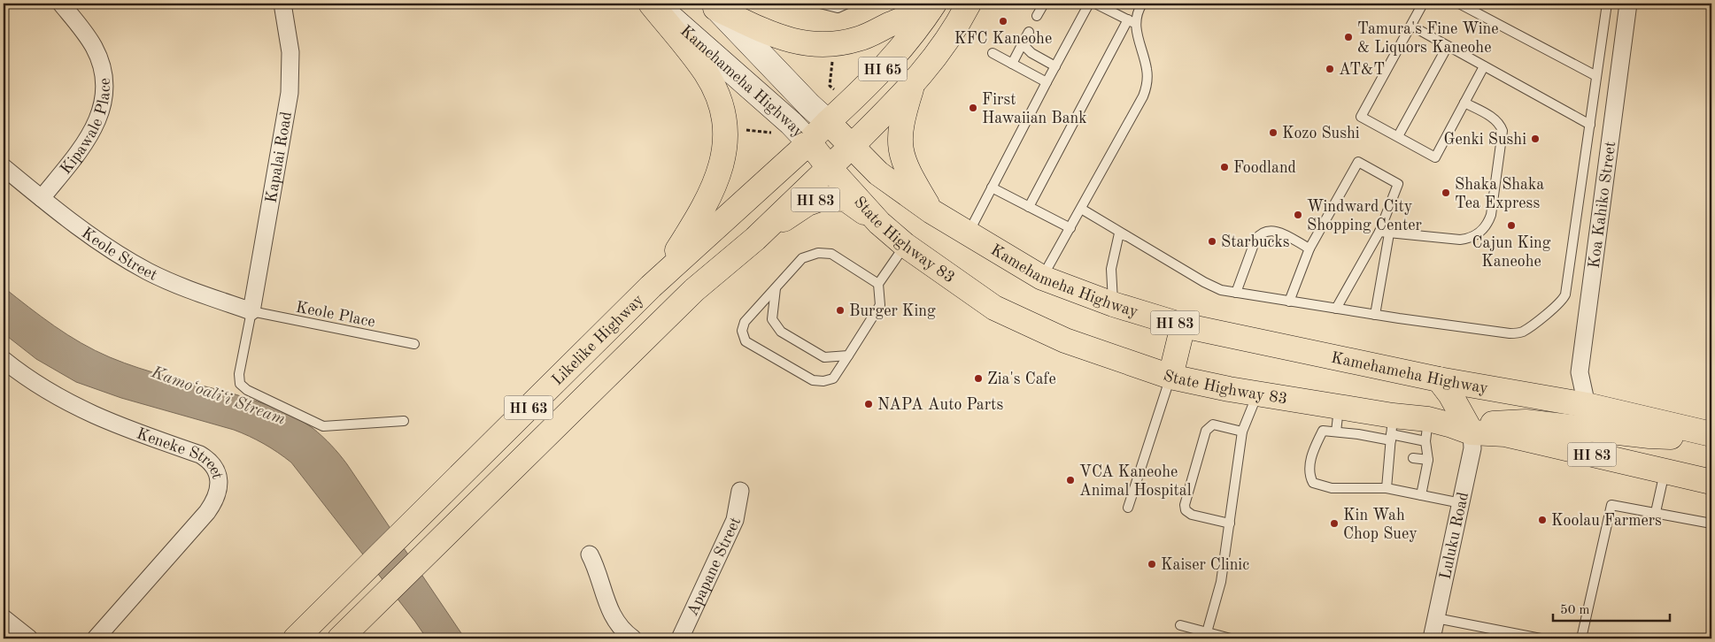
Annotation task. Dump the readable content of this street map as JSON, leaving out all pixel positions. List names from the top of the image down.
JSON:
{
  "streets": {
    "main road": [
      "HI 65",
      "Kamehameha Highway",
      "HI 83",
      "State Highway 83",
      "Likelike Highway",
      "HI 63"
    ],
    "street": [
      "Kipawale Place",
      "Kapalai Road",
      "Koa Kahiko Street",
      "Keole Street",
      "Keneke Street",
      "Luluku Road",
      "Apapane Street"
    ],
    "lane": ["Keole Place"]
  },
  "crossings": [
    ["HI 65", "Kamehameha Highway"],
    ["HI 65", "Likelike Highway"],
    ["Kamehameha Highway", "Koa Kahiko Street"],
    ["Kamehameha Highway", "State Highway 83"],
    ["Kamehameha Highway", "Likelike Highway"],
    ["Kipawale Place", "Keole Street"],
    ["Kapalai Road", "Keole Street"],
    ["Kapalai Road", "Keole Place"],
    ["HI 83", "State Highway 83"],
    ["HI 83", "Likelike Highway"],
    ["State Highway 83", "Likelike Highway"],
    ["State Highway 83", "Luluku Road"],
    ["Keole Street", "Keole Place"]
  ],
  "water": ["Kamoʻoaliʻi Stream"],
  "places": [
    "KFC Kaneohe",
    "Tamura's Fine Wine & Liquors Kaneohe",
    "AT&T",
    "First Hawaiian Bank",
    "Kozo Sushi",
    "Genki Sushi",
    "Foodland",
    "Shaka Shaka Tea Express",
    "Windward City Shopping Center",
    "Cajun King Kaneohe",
    "Starbucks",
    "Burger King",
    "Zia's Cafe",
    "NAPA Auto Parts",
    "VCA Kaneohe Animal Hospital",
    "Koolau Farmers",
    "Kin Wah Chop Suey",
    "Kaiser Clinic"
  ],
  "scale_bar": "50 m"
}
